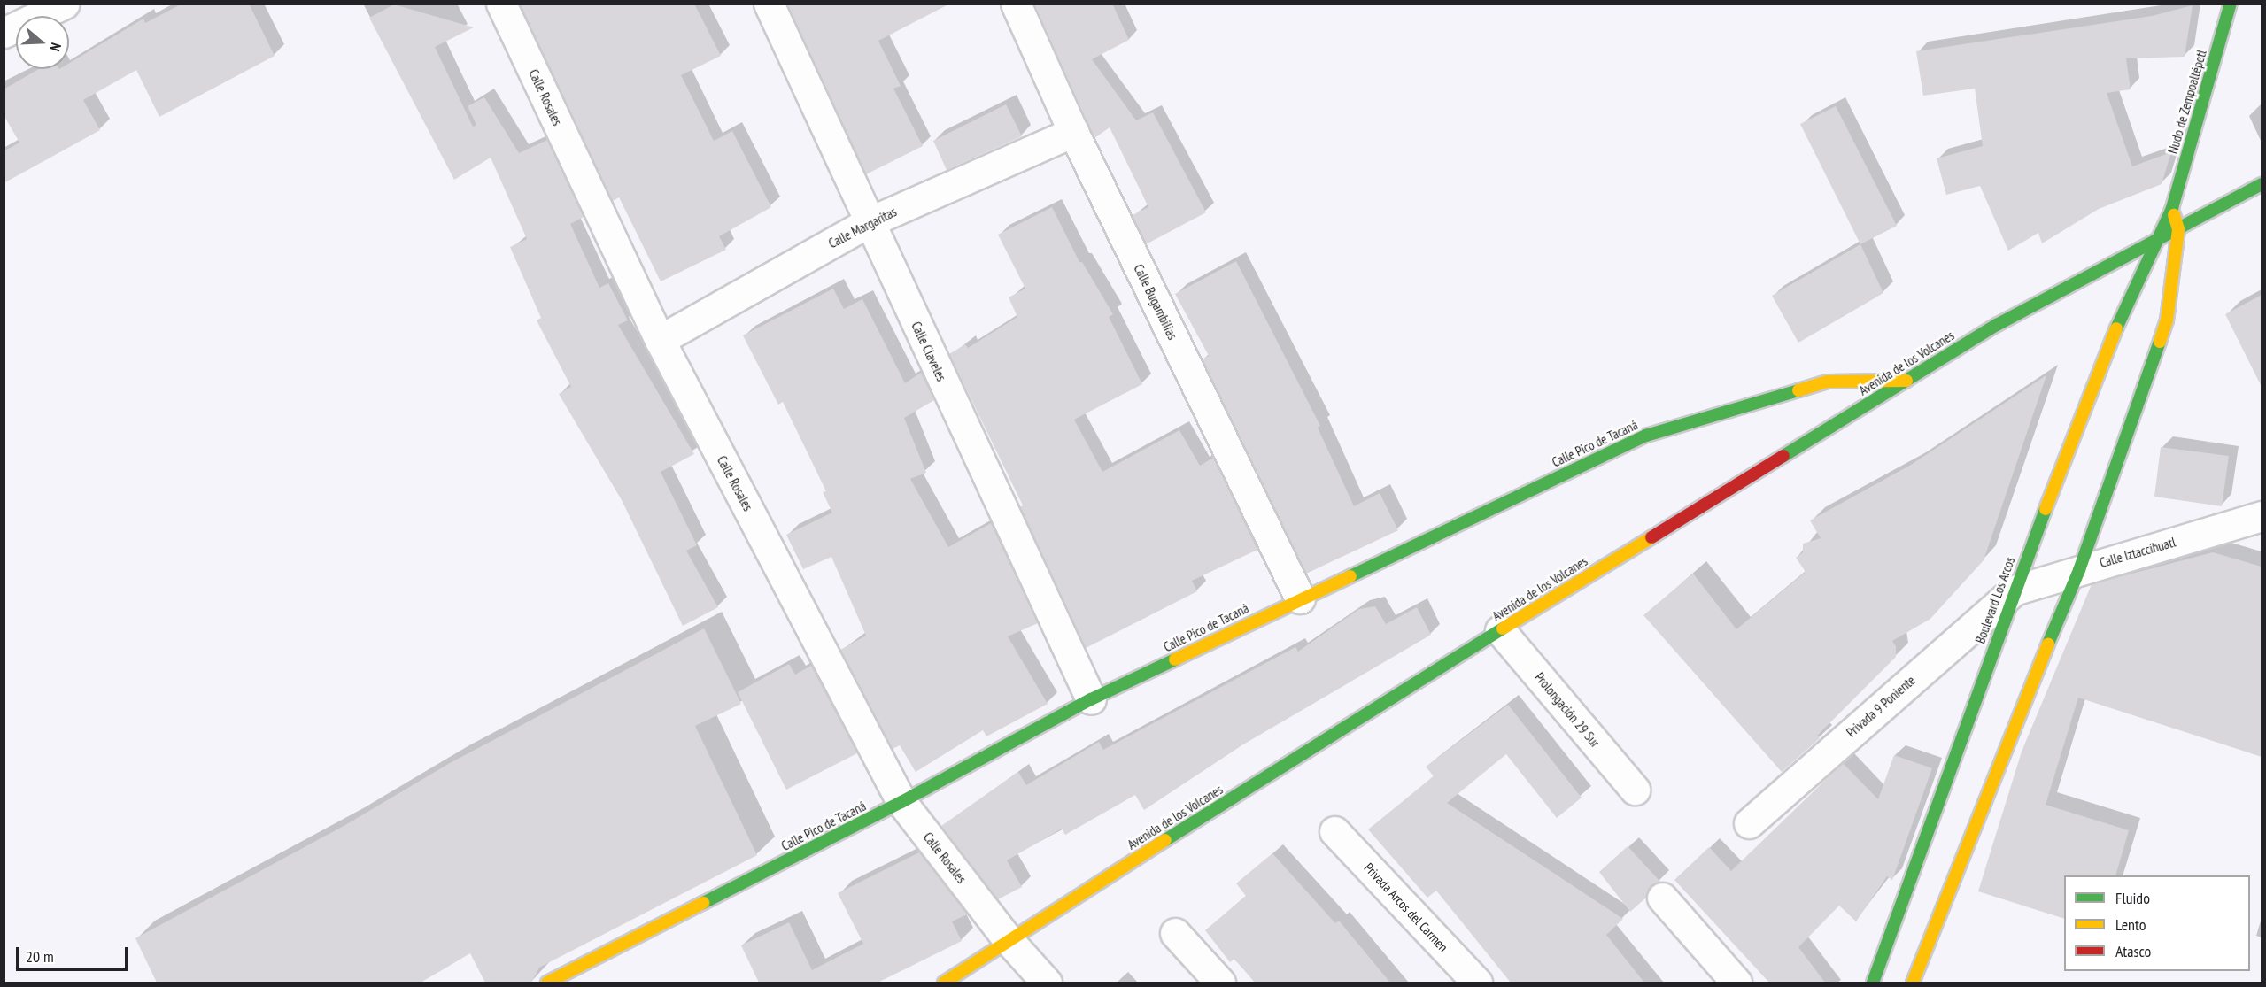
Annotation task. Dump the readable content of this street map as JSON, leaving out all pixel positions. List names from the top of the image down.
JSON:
{
  "streets": {
    "street": [
      "Calle Rosales",
      "Nudo de Zempoaltépetl",
      "Calle Margaritas",
      "Calle Bugambilias",
      "Calle Claveles",
      "Avenida de los Volcanes",
      "Calle Pico de Tacaná",
      "Calle Iztaccíhuatl",
      "Boulevard Los Arcos",
      "Privada 9 Poniente",
      "Prolongación 29 Sur",
      "Privada Arcos del Carmen"
    ]
  },
  "crossings": [
    ["Calle Rosales", "Calle Margaritas"],
    ["Calle Rosales", "Avenida de los Volcanes"],
    ["Calle Rosales", "Calle Pico de Tacaná"],
    ["Nudo de Zempoaltépetl", "Avenida de los Volcanes"],
    ["Nudo de Zempoaltépetl", "Boulevard Los Arcos"],
    ["Calle Margaritas", "Calle Bugambilias"],
    ["Calle Margaritas", "Calle Claveles"],
    ["Calle Bugambilias", "Calle Pico de Tacaná"],
    ["Calle Claveles", "Calle Pico de Tacaná"],
    ["Avenida de los Volcanes", "Calle Pico de Tacaná"],
    ["Avenida de los Volcanes", "Boulevard Los Arcos"],
    ["Avenida de los Volcanes", "Prolongación 29 Sur"],
    ["Calle Iztaccíhuatl", "Boulevard Los Arcos"],
    ["Calle Iztaccíhuatl", "Privada 9 Poniente"],
    ["Boulevard Los Arcos", "Privada 9 Poniente"]
  ],
  "legend": ["Fluido", "Lento", "Atasco"],
  "scale_bar": "20 m",
  "north": "right"
}
